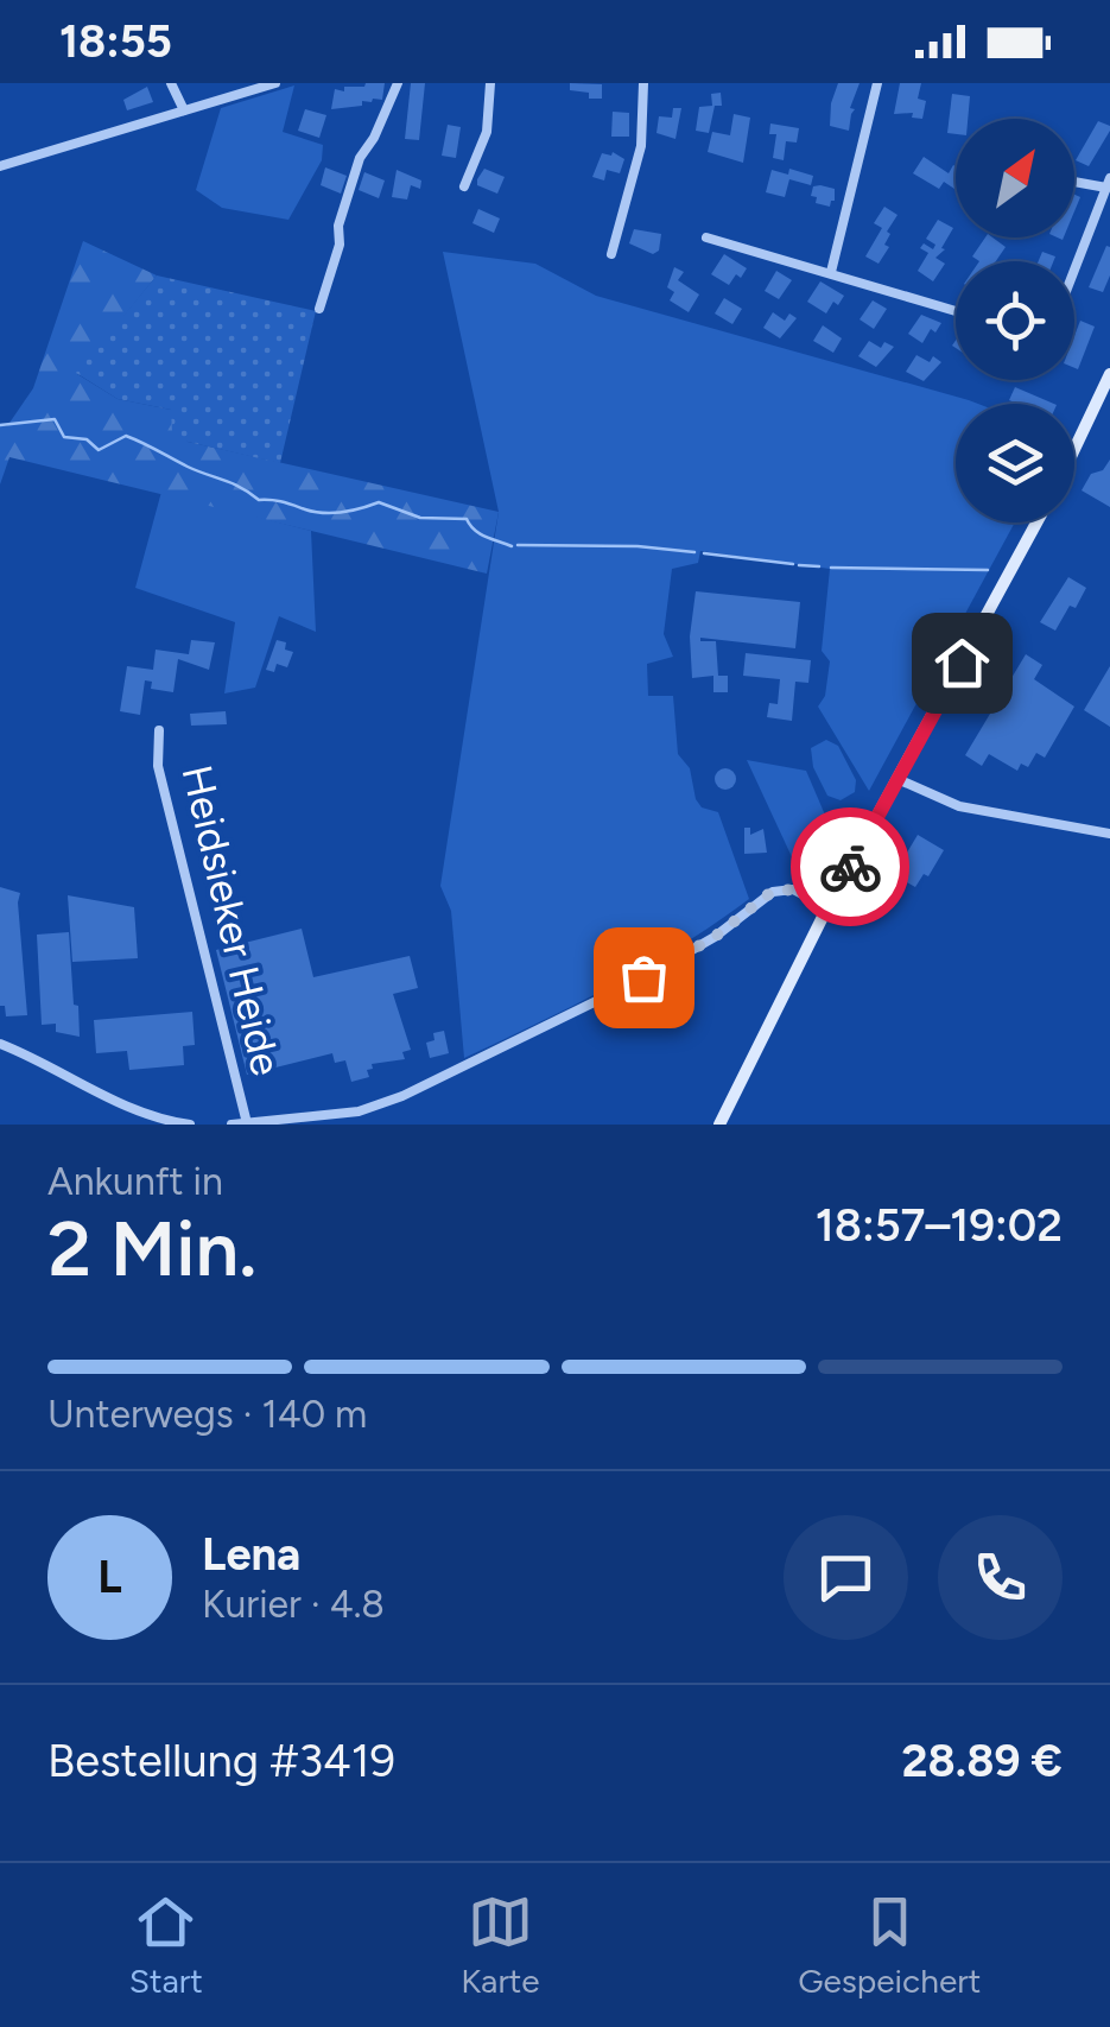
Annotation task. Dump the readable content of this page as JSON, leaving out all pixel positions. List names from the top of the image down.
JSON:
{
  "streets": {
    "street": ["Heidsieker Heide"]
  },
  "north": "top right",
  "page": {
    "status": "18:55",
    "heading": ["2 Min.", "Ankunft in", "18:57–19:02"],
    "panel": [
      "Lena",
      "Kurier · 4.8",
      "Bestellung #3419",
      "28.89 €"
    ],
    "bar": "Unterwegs · 140 m",
    "round": "L",
    "tabs": ["Start", "Karte", "Gespeichert"]
  }
}
